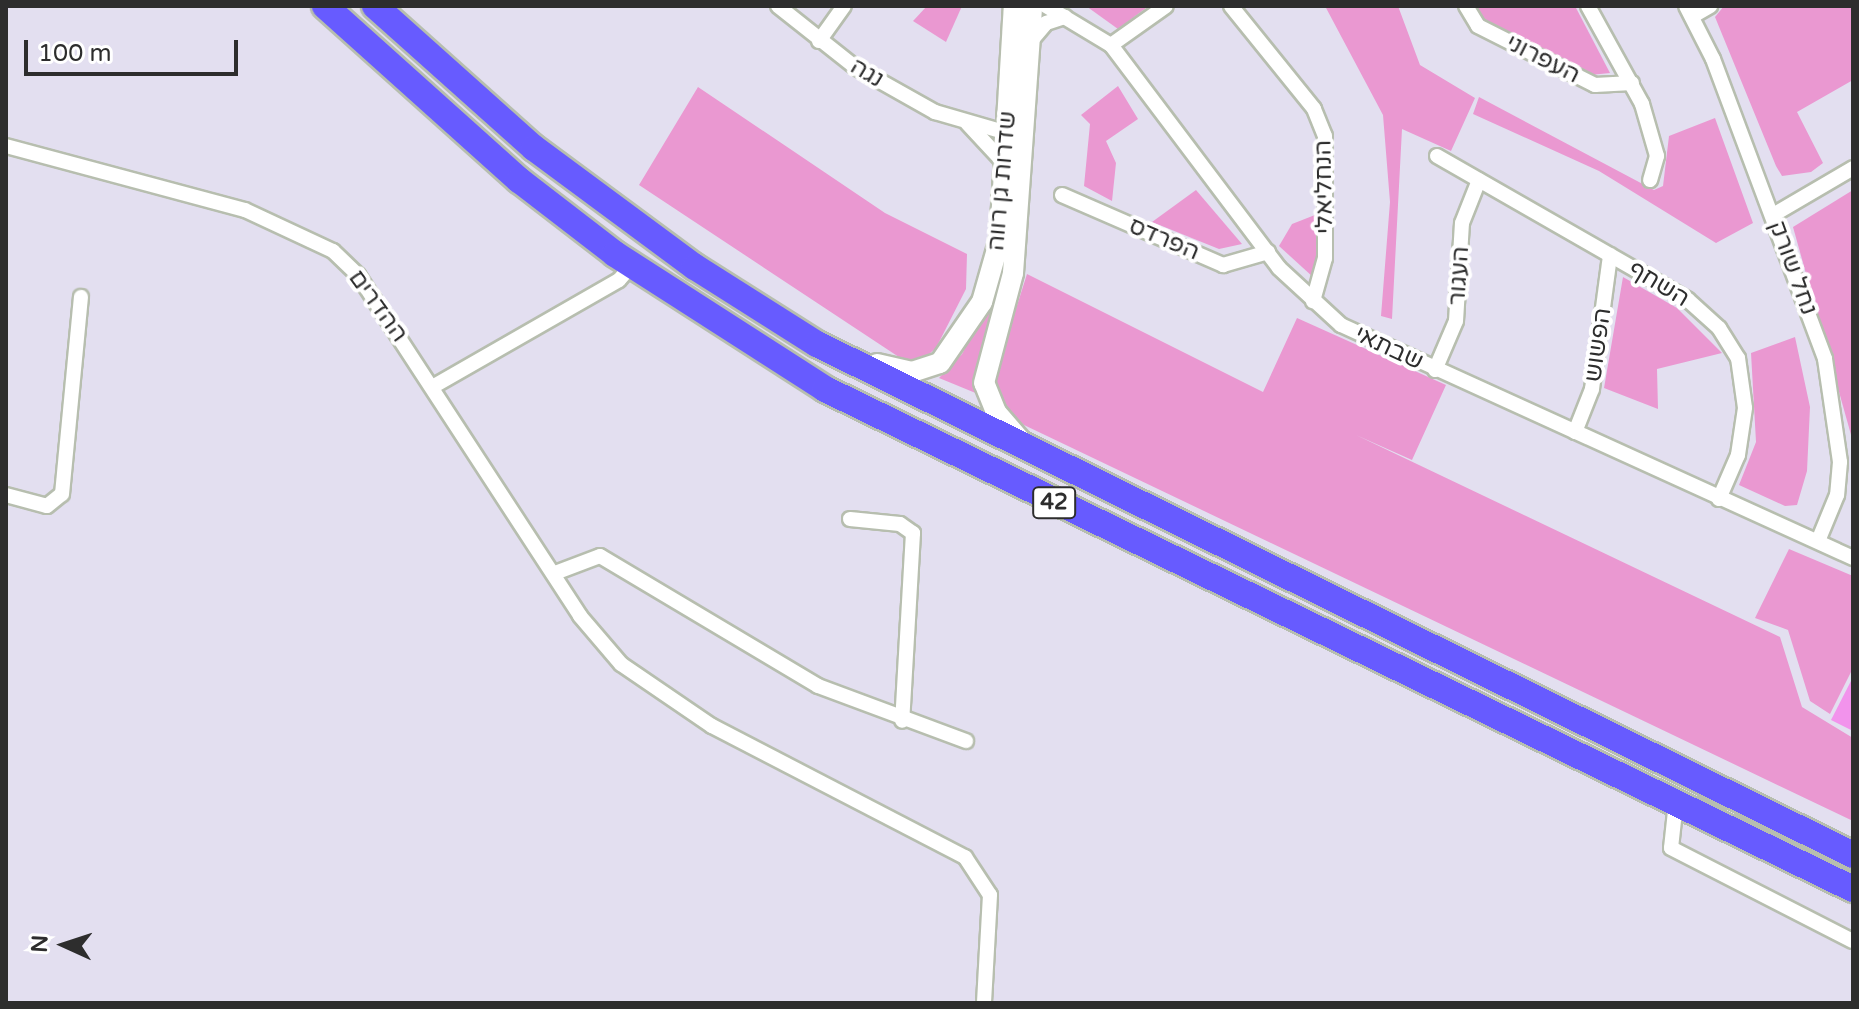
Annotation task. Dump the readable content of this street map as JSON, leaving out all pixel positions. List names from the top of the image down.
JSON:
{
  "streets": {
    "highway": ["42"],
    "street": [
      "העפרוני",
      "נגה",
      "שדרות גן רווה",
      "הנחליאלי",
      "הפרדס",
      "נחל שורק",
      "העגור",
      "השחף",
      "ההדרים",
      "הפשוש",
      "שבתאי"
    ]
  },
  "crossings": [
    ["נגה", "שדרות גן רווה"],
    ["שדרות גן רווה", "42"],
    ["הנחליאלי", "שבתאי"],
    ["הפרדס", "שבתאי"],
    ["נחל שורק", "שבתאי"],
    ["העגור", "השחף"],
    ["העגור", "שבתאי"],
    ["השחף", "הפשוש"],
    ["השחף", "שבתאי"],
    ["הפשוש", "שבתאי"]
  ],
  "scale_bar": "100 m",
  "north": "left"
}
